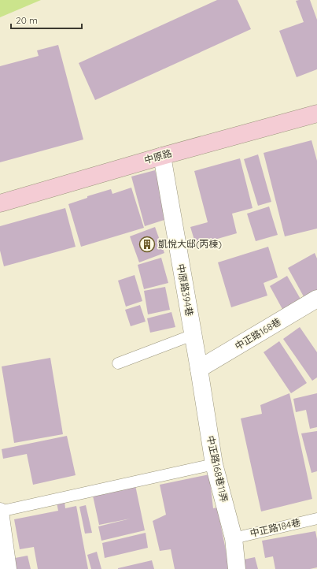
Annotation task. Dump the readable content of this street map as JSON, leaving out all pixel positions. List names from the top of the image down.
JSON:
{
  "streets": {
    "street": [
      "中原路",
      "中原路394巷",
      "中正路168巷",
      "中正路168巷11弄"
    ],
    "lane": ["中正路184巷"]
  },
  "crossings": [
    ["中原路", "中原路394巷"],
    ["中原路394巷", "中正路168巷"],
    ["中原路394巷", "中正路168巷11弄"],
    ["中正路168巷", "中正路168巷11弄"],
    ["中正路168巷11弄", "中正路184巷"]
  ],
  "places": {
    "building": ["凱悅大邸(丙棟)"]
  },
  "scale_bar": "20 m"
}
